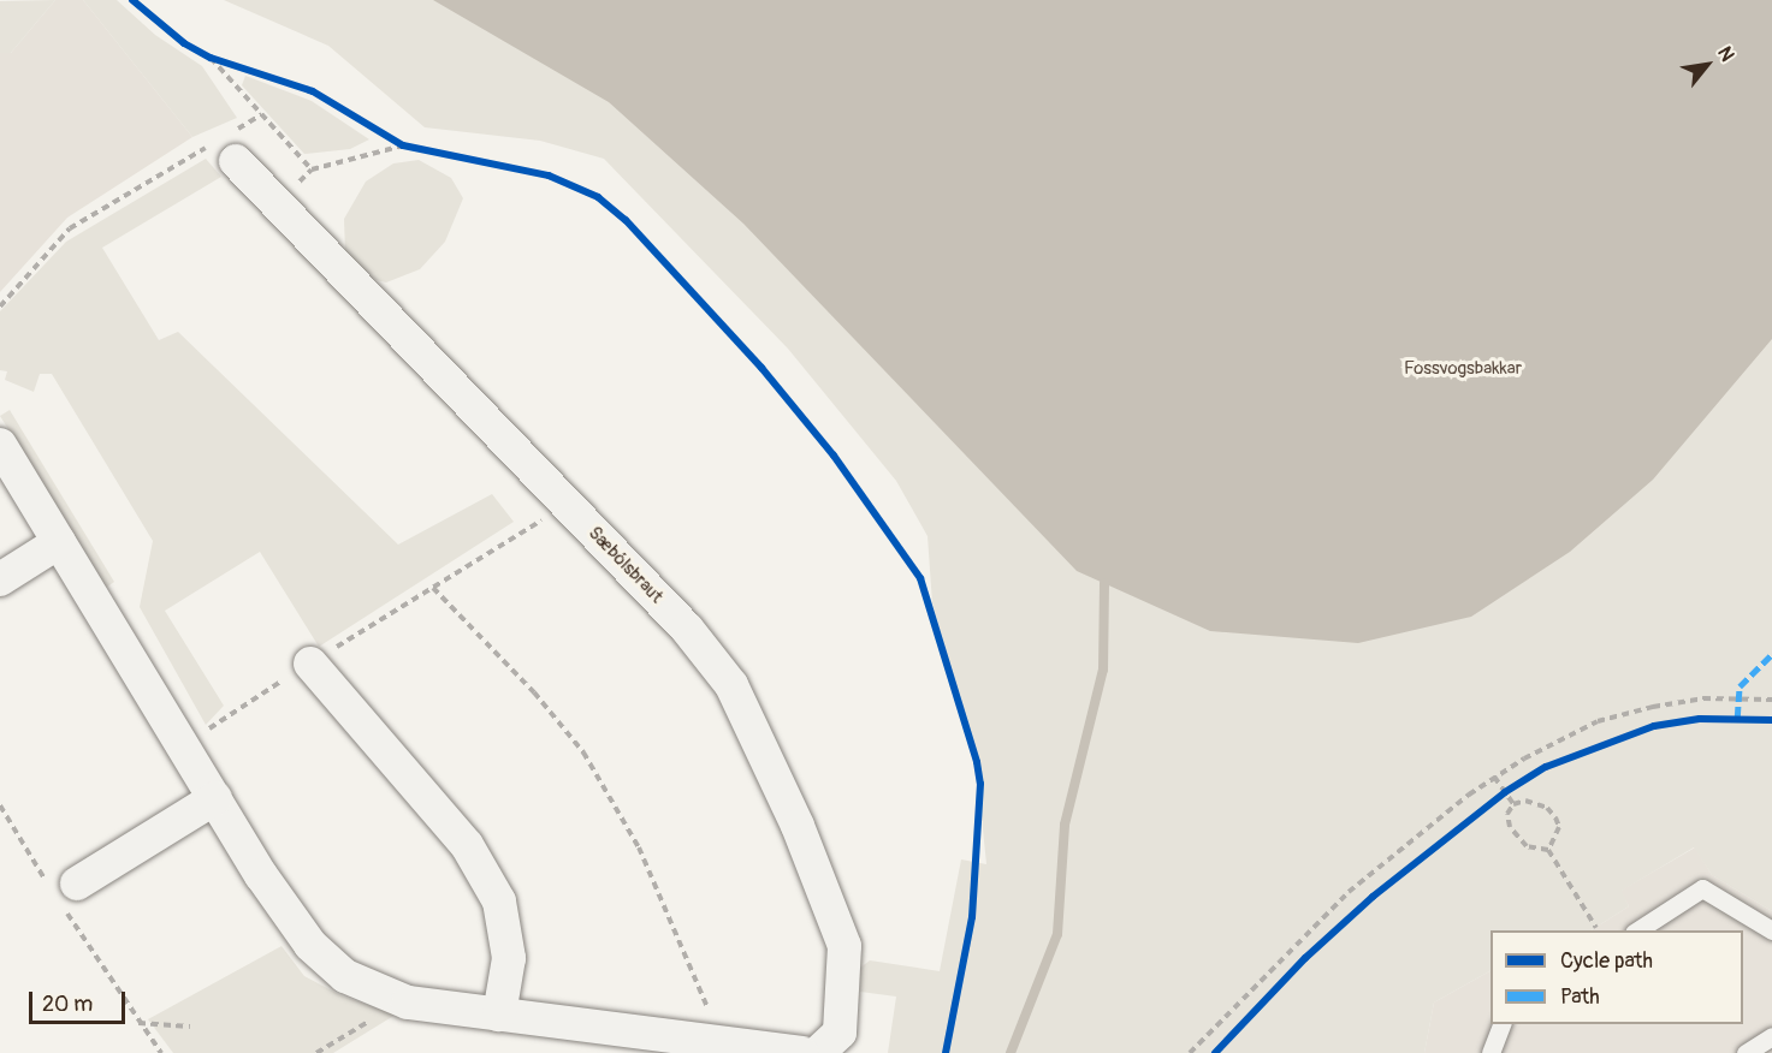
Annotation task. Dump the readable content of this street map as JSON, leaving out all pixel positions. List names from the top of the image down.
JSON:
{
  "streets": {
    "street": ["Sæbólsbraut"]
  },
  "parks": ["Fossvogsbakkar"],
  "legend": ["Cycle path", "Path"],
  "scale_bar": "20 m",
  "north": "top right"
}
